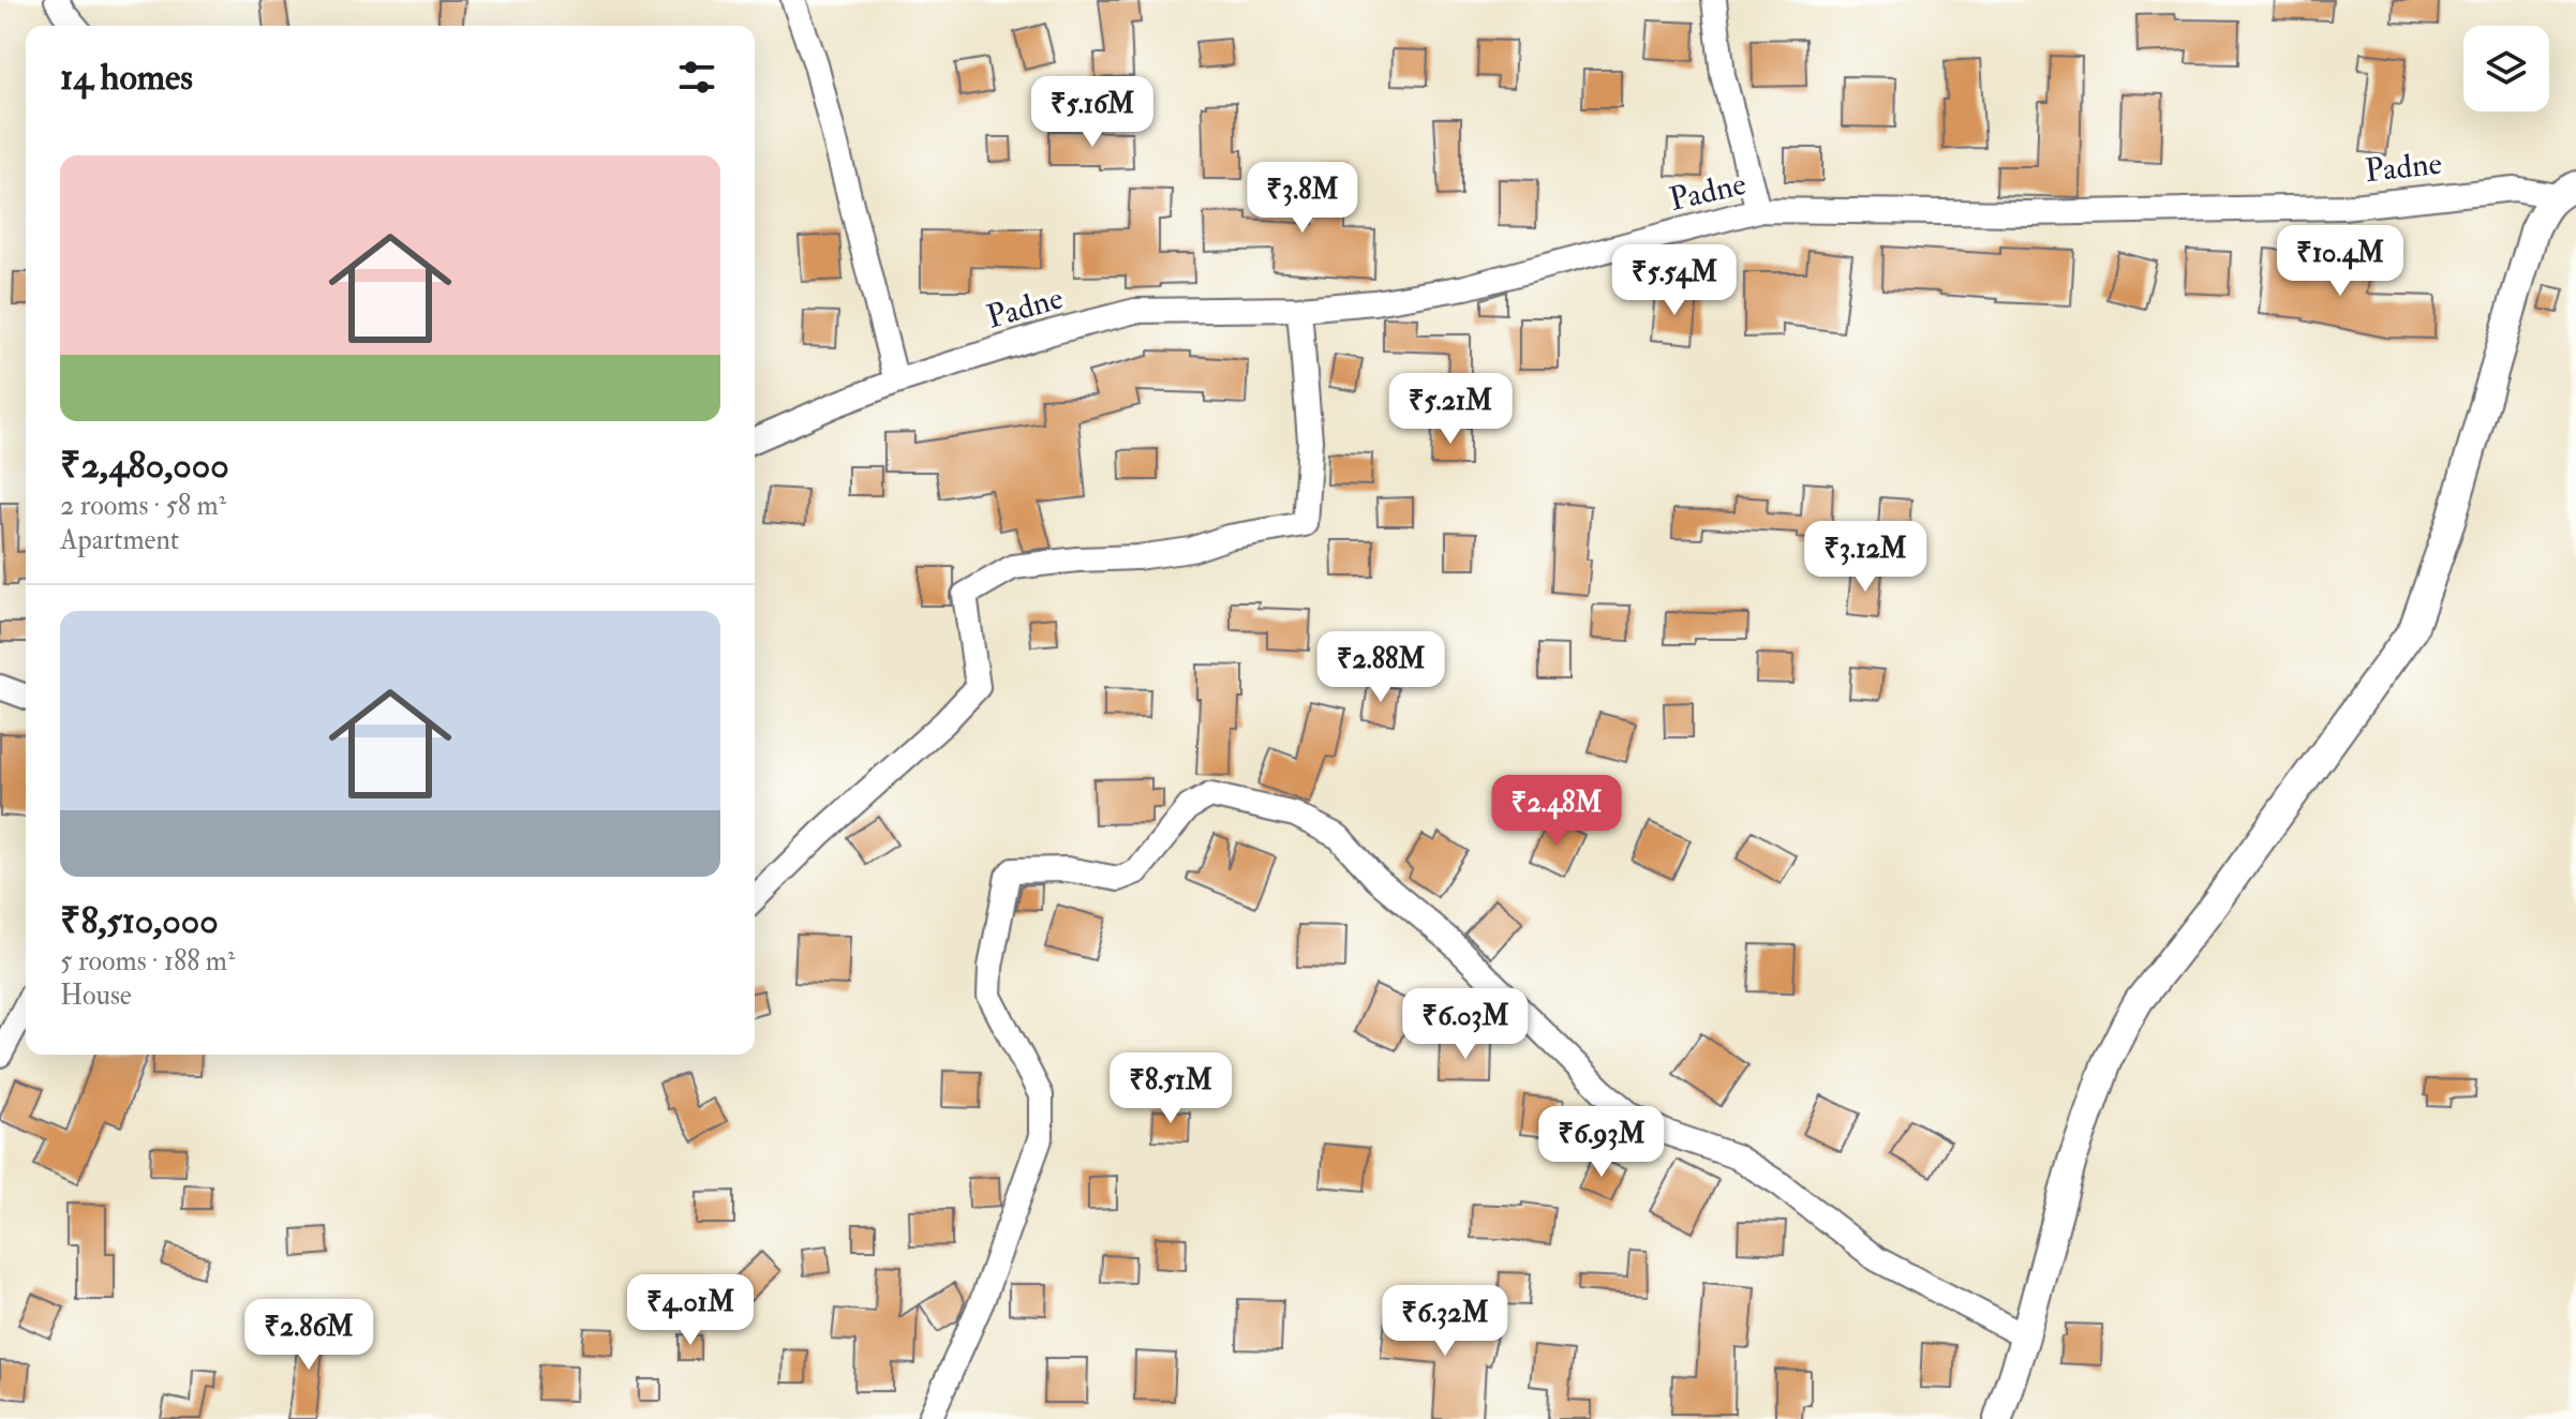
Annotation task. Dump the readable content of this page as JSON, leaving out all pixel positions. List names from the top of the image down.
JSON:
{
  "streets": {
    "street": ["Padne"]
  },
  "page": {
    "heading": "14 homes",
    "price": [
      "₹5.16M",
      "₹3.8M",
      "₹10.4M",
      "₹5.54M",
      "₹5.21M",
      "₹3.12M",
      "₹2.88M",
      "₹2.48M",
      "₹6.03M",
      "₹8.51M",
      "₹6.93M",
      "₹4.01M",
      "₹6.32M",
      "₹2.86M"
    ],
    "list": [
      {
        "name": "₹2,480,000",
        "note": "2 rooms · 58 m² · Apartment"
      },
      {
        "name": "₹8,510,000",
        "note": "5 rooms · 188 m² · House"
      }
    ]
  }
}
